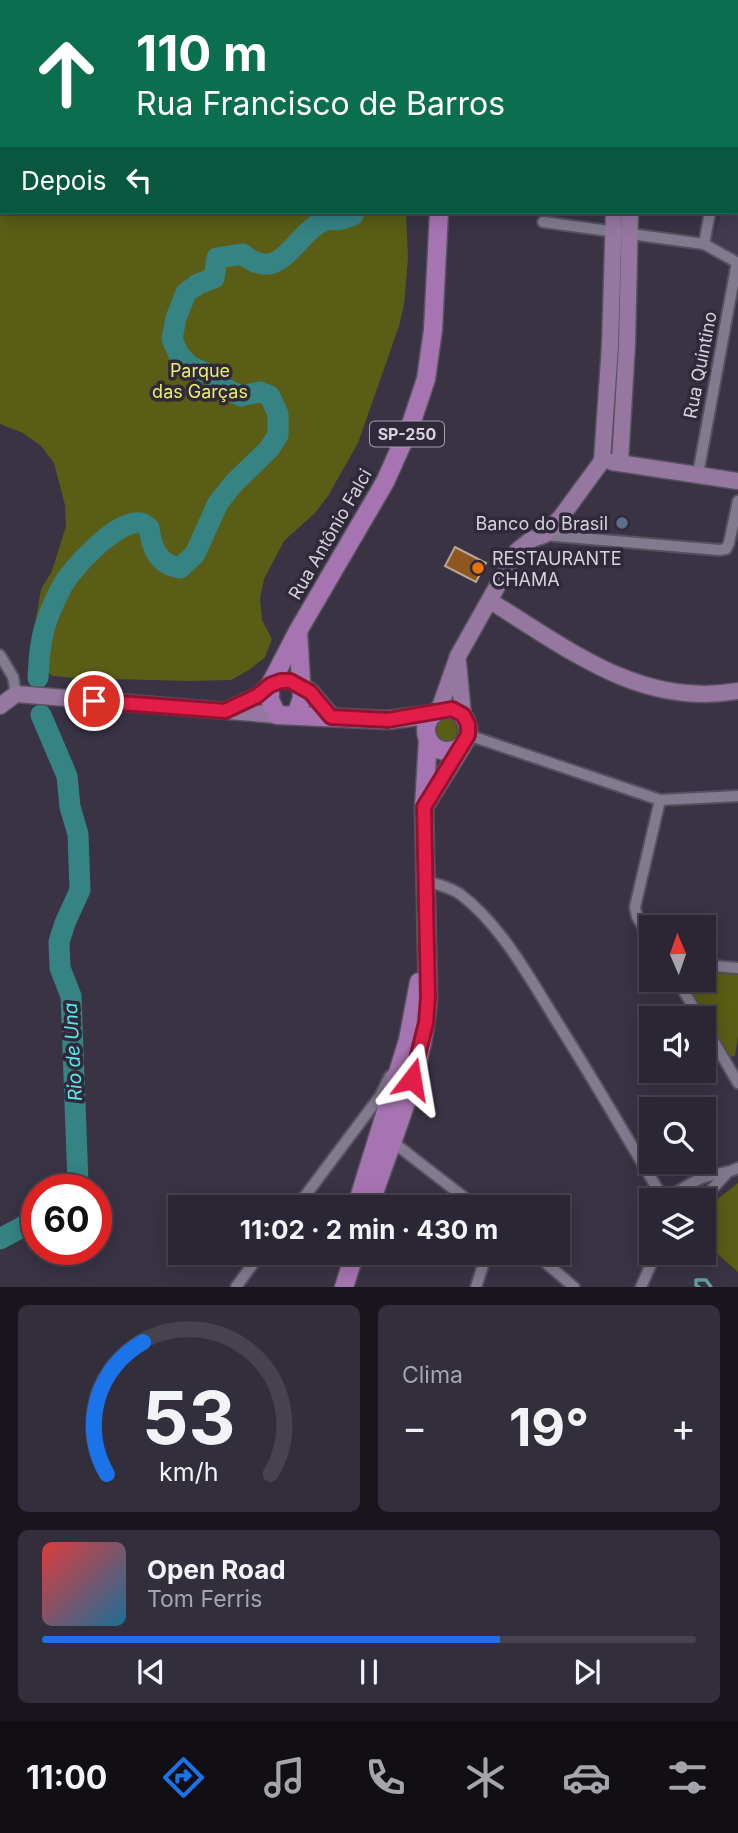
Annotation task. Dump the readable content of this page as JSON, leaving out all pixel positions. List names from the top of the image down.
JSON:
{
  "streets": {
    "main road": ["SP-250", "Rua Antônio Falci"],
    "street": ["Rua Quintino"]
  },
  "water": ["Rio de Una"],
  "parks": ["Parque das Garças"],
  "places": ["Banco do Brasil", "RESTAURANTE CHAMA"],
  "north": "top",
  "page": {
    "turn": ["110 m", "Rua Francisco de Barros"],
    "then": "Depois",
    "limit": "60",
    "trip": "11:02 · 2 min · 430 m",
    "tile": "Clima",
    "heat": ["−", "19°", "+"],
    "song": ["Open Road", "Tom Ferris"],
    "tabs": "11:00",
    "gauge": ["53", "km/h"]
  }
}
